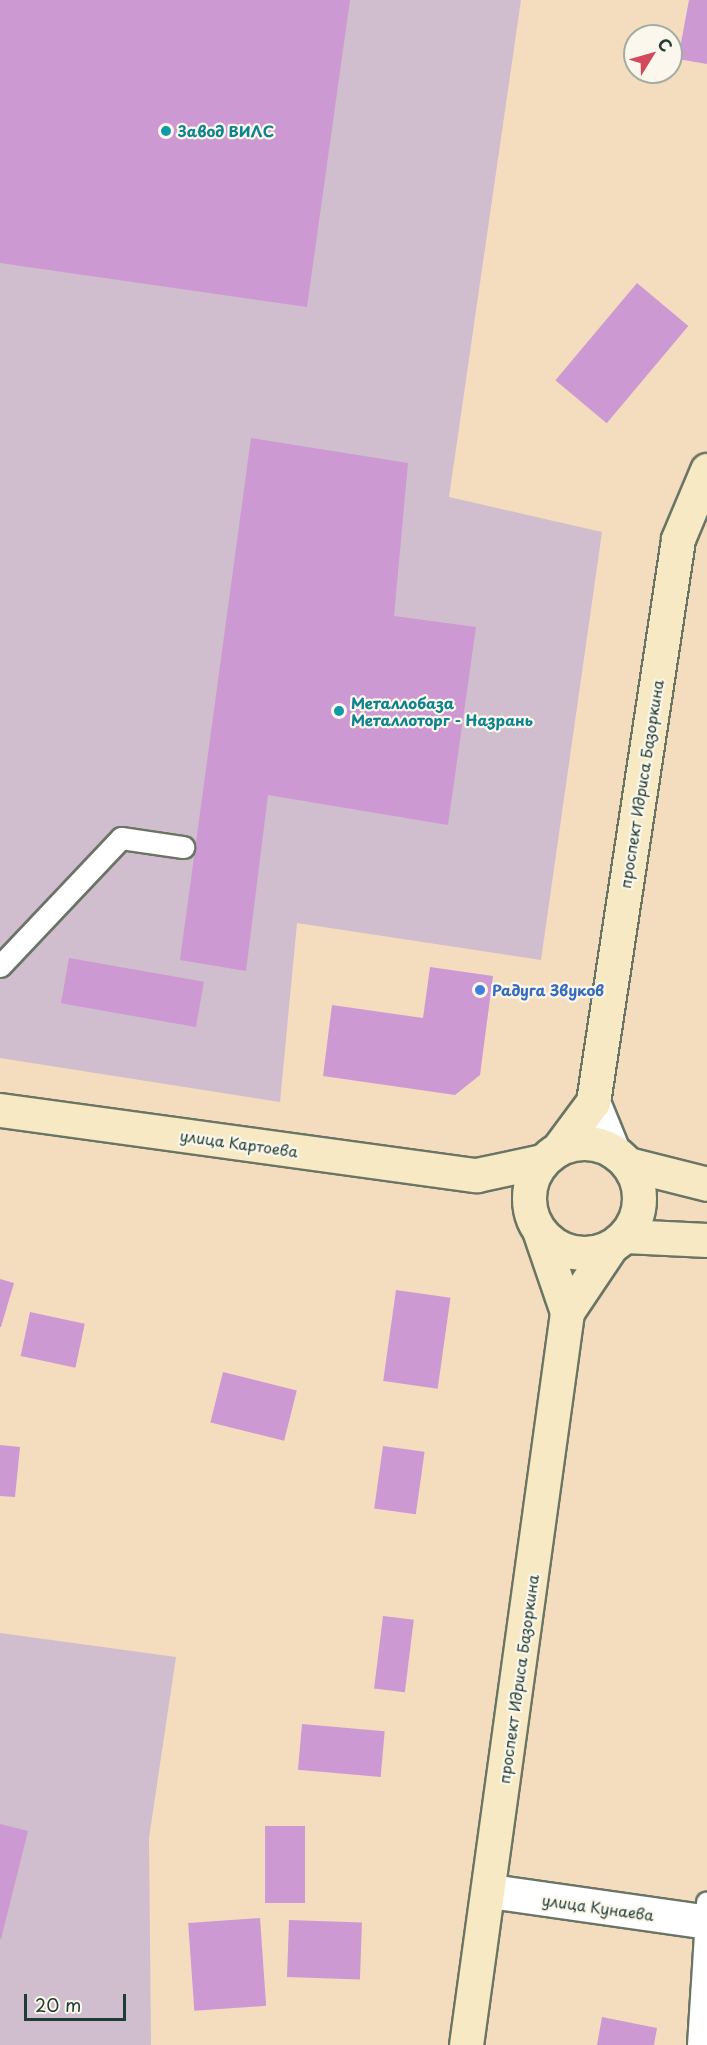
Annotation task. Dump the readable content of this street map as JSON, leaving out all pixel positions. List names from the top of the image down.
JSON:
{
  "streets": {
    "main road": ["проспект Идриса Базоркина", "улица Картоева"],
    "street": ["улица Кунаева"]
  },
  "crossings": [
    ["проспект Идриса Базоркина", "улица Картоева"],
    ["проспект Идриса Базоркина", "улица Кунаева"]
  ],
  "places": ["Завод ВИЛС", "Металлобаза Металлоторг - Назрань", "Радуга Звуков"],
  "scale_bar": "20 m",
  "north": "top right"
}
